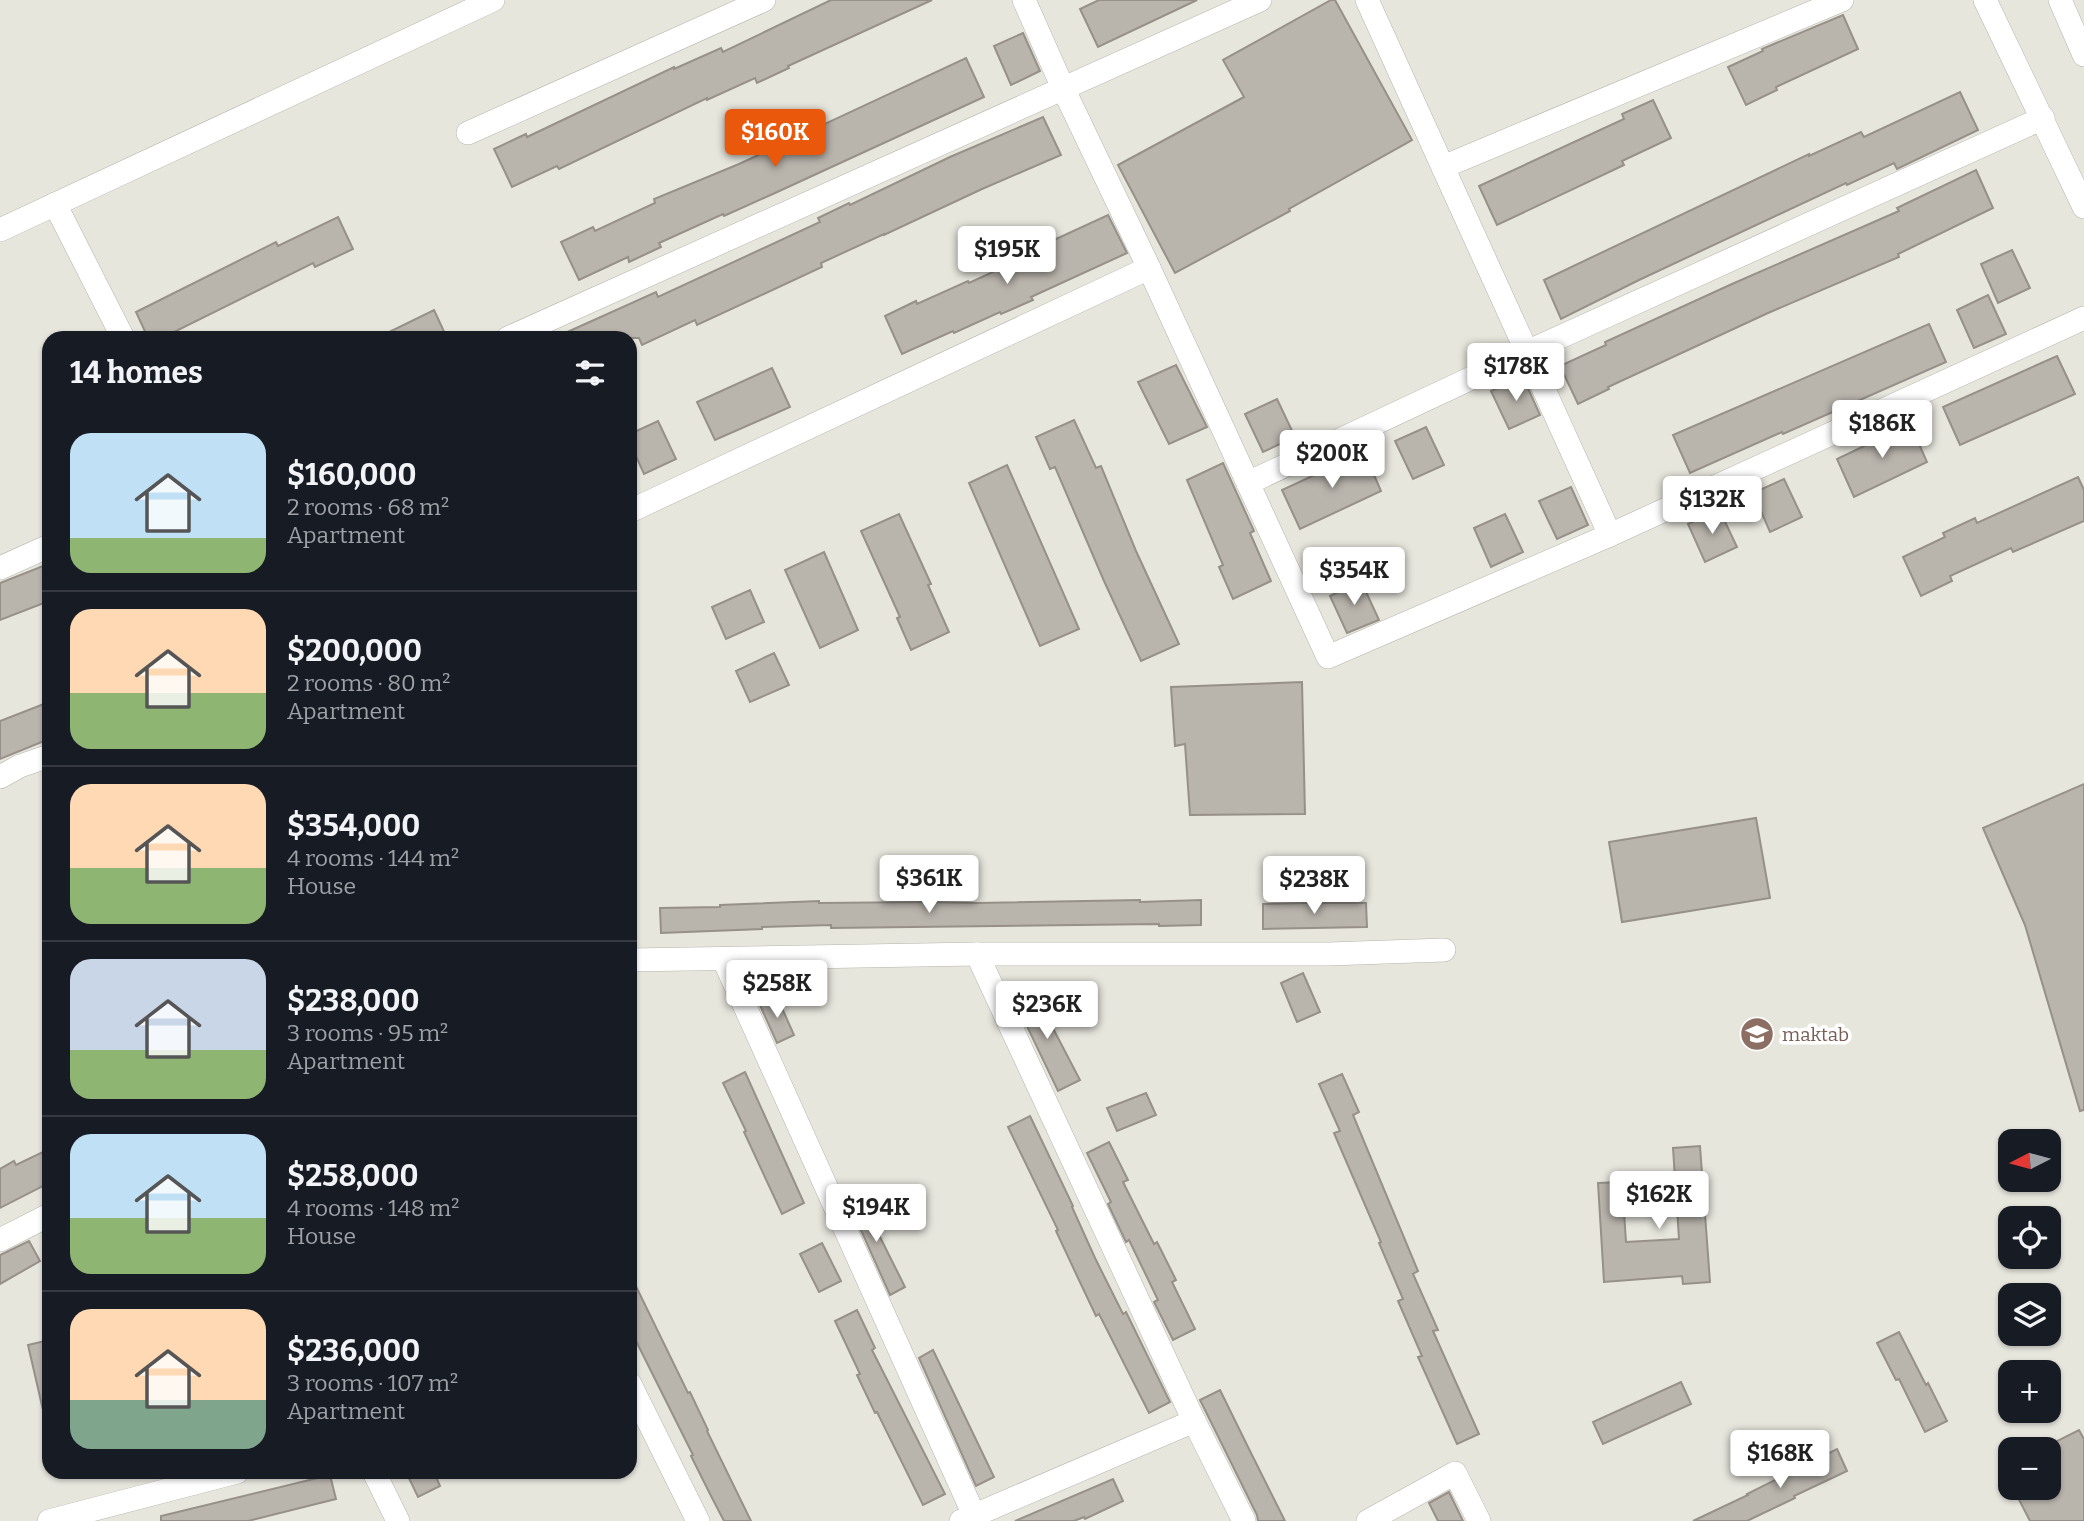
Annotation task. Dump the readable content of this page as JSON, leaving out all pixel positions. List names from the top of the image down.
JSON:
{
  "places": {
    "school or university": ["maktab"]
  },
  "north": "left",
  "page": {
    "price": [
      "$160K",
      "$195K",
      "$178K",
      "$186K",
      "$200K",
      "$132K",
      "$354K",
      "$361K",
      "$238K",
      "$258K",
      "$236K",
      "$162K",
      "$194K",
      "$168K"
    ],
    "heading": "14 homes",
    "list": [
      {
        "name": "$160,000",
        "note": "2 rooms · 68 m² · Apartment"
      },
      {
        "name": "$200,000",
        "note": "2 rooms · 80 m² · Apartment"
      },
      {
        "name": "$354,000",
        "note": "4 rooms · 144 m² · House"
      },
      {
        "name": "$238,000",
        "note": "3 rooms · 95 m² · Apartment"
      },
      {
        "name": "$258,000",
        "note": "4 rooms · 148 m² · House"
      },
      {
        "name": "$236,000",
        "note": "3 rooms · 107 m² · Apartment"
      }
    ],
    "map_buttons": ["+", "−"]
  }
}
